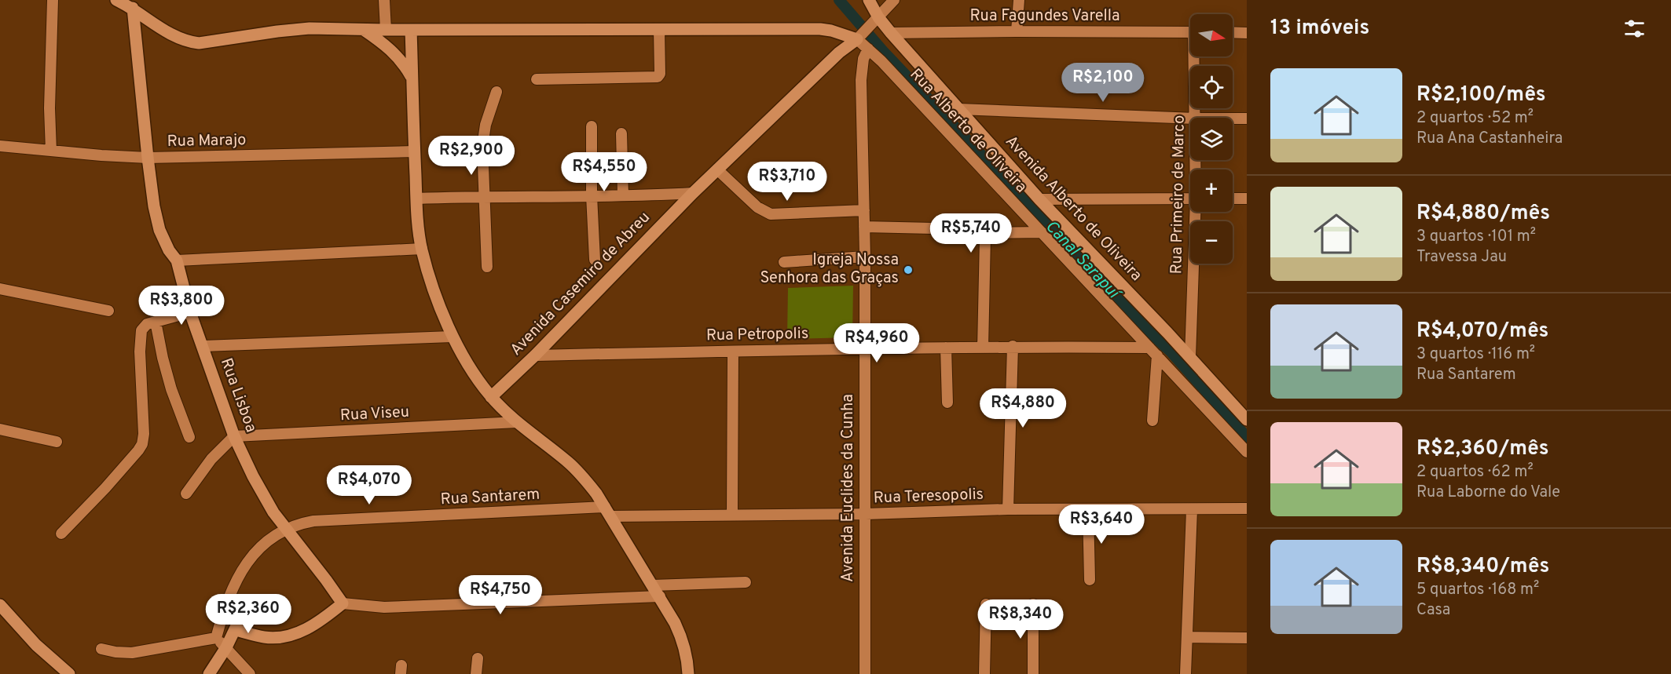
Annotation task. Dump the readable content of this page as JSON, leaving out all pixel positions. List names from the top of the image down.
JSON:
{
  "streets": {
    "main road": ["Avenida Alberto de Oliveira", "Avenida Casemiro de Abreu", "Rua Lisboa"],
    "street": [
      "Rua Fagundes Varella",
      "Rua Alberto de Oliveira",
      "Rua Marajo",
      "Rua Primeiro de Marco",
      "Rua Petropolis",
      "Rua Viseu",
      "Avenida Euclides da Cunha",
      "Rua Teresopolis",
      "Rua Santarem"
    ]
  },
  "crossings": [
    ["Rua Fagundes Varella", "Avenida Alberto de Oliveira"],
    ["Rua Alberto de Oliveira", "Avenida Casemiro de Abreu"],
    ["Rua Alberto de Oliveira", "Rua Petropolis"],
    ["Rua Alberto de Oliveira", "Avenida Euclides da Cunha"],
    ["Rua Marajo", "Rua Lisboa"],
    ["Rua Primeiro de Marco", "Avenida Alberto de Oliveira"],
    ["Avenida Casemiro de Abreu", "Rua Petropolis"],
    ["Rua Petropolis", "Avenida Euclides da Cunha"],
    ["Rua Lisboa", "Rua Viseu"],
    ["Rua Lisboa", "Rua Santarem"],
    ["Avenida Euclides da Cunha", "Rua Teresopolis"],
    ["Rua Teresopolis", "Rua Santarem"]
  ],
  "water": ["Canal Sarapuí"],
  "places": ["Igreja Nossa Senhora das Graças"],
  "north": "right",
  "page": {
    "heading": "13 imóveis",
    "map_buttons": ["+", "−"],
    "list": [
      {
        "name": "R$2,100/mês",
        "note": "2 quartos · 52 m² · Rua Ana Castanheira"
      },
      {
        "name": "R$4,880/mês",
        "note": "3 quartos · 101 m² · Travessa Jau"
      },
      {
        "name": "R$4,070/mês",
        "note": "3 quartos · 116 m² · Rua Santarem"
      },
      {
        "name": "R$2,360/mês",
        "note": "2 quartos · 62 m² · Rua Laborne do Vale"
      },
      {
        "name": "R$8,340/mês",
        "note": "5 quartos · 168 m² · Casa"
      }
    ],
    "price": [
      "R$2,100",
      "R$2,900",
      "R$4,550",
      "R$3,710",
      "R$5,740",
      "R$3,800",
      "R$4,960",
      "R$4,880",
      "R$4,070",
      "R$3,640",
      "R$4,750",
      "R$2,360",
      "R$8,340"
    ]
  }
}
